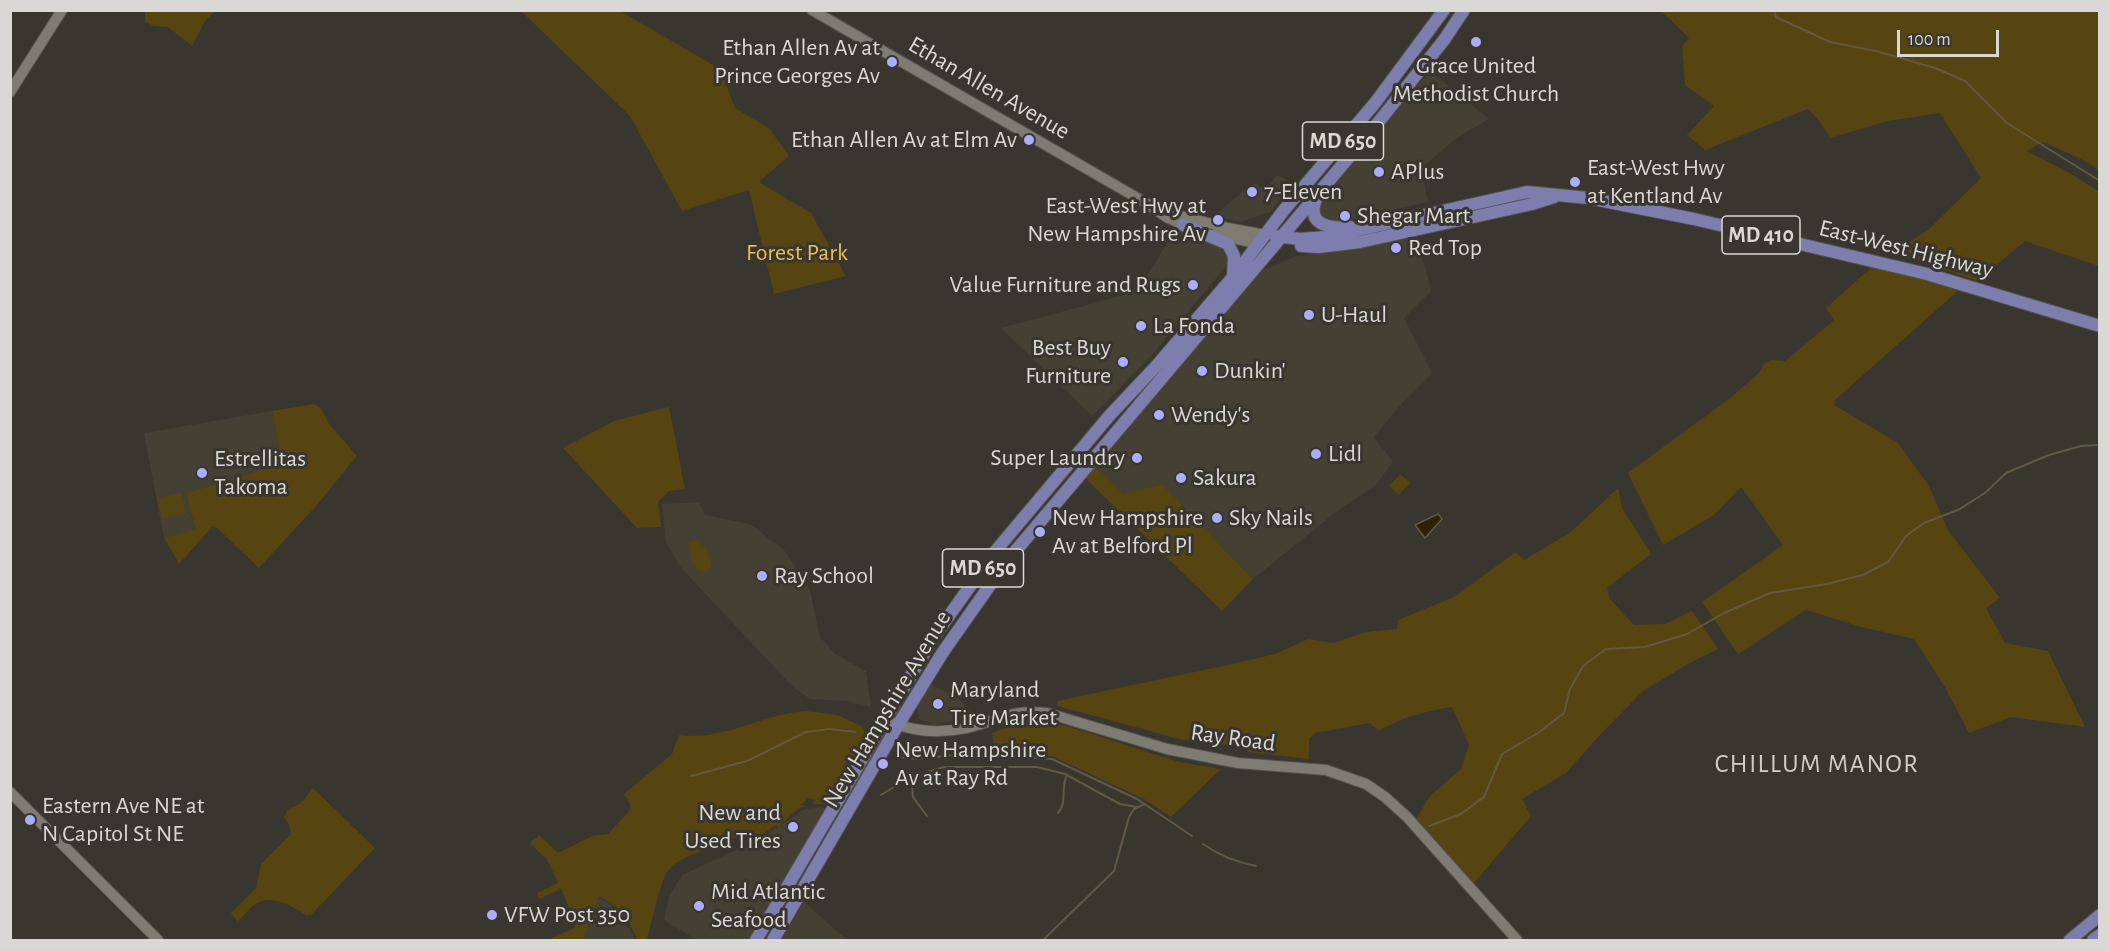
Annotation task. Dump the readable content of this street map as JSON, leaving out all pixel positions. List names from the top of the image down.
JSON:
{
  "streets": {
    "main road": [
      "MD 650",
      "MD 410",
      "East-West Highway",
      "New Hampshire Avenue"
    ],
    "street": ["Ethan Allen Avenue", "Ray Road"]
  },
  "crossings": [
    ["Ethan Allen Avenue", "East-West Highway"],
    ["Ethan Allen Avenue", "New Hampshire Avenue"],
    ["East-West Highway", "New Hampshire Avenue"],
    ["New Hampshire Avenue", "Ray Road"]
  ],
  "districts": ["CHILLUM MANOR"],
  "parks": ["Forest Park"],
  "places": [
    "Grace United Methodist Church",
    "Ethan Allen Av at Prince Georges Av",
    "Ethan Allen Av at Elm Av",
    "APlus",
    "East-West Hwy at Kentland Av",
    "7-Eleven",
    "Shegar Mart",
    "East-West Hwy at New Hampshire Av",
    "Red Top",
    "Value Furniture and Rugs",
    "U-Haul",
    "La Fonda",
    "Best Buy Furniture",
    "Dunkin'",
    "Wendy's",
    "Lidl",
    "Super Laundry",
    "Estrellitas Takoma",
    "Sakura",
    "Sky Nails",
    "New Hampshire Av at Belford Pl",
    "Ray School",
    "Maryland Tire Market",
    "New Hampshire Av at Ray Rd",
    "Eastern Ave NE at N Capitol St NE",
    "New and Used Tires",
    "Mid Atlantic Seafood",
    "VFW Post 350"
  ],
  "scale_bar": "100 m"
}
